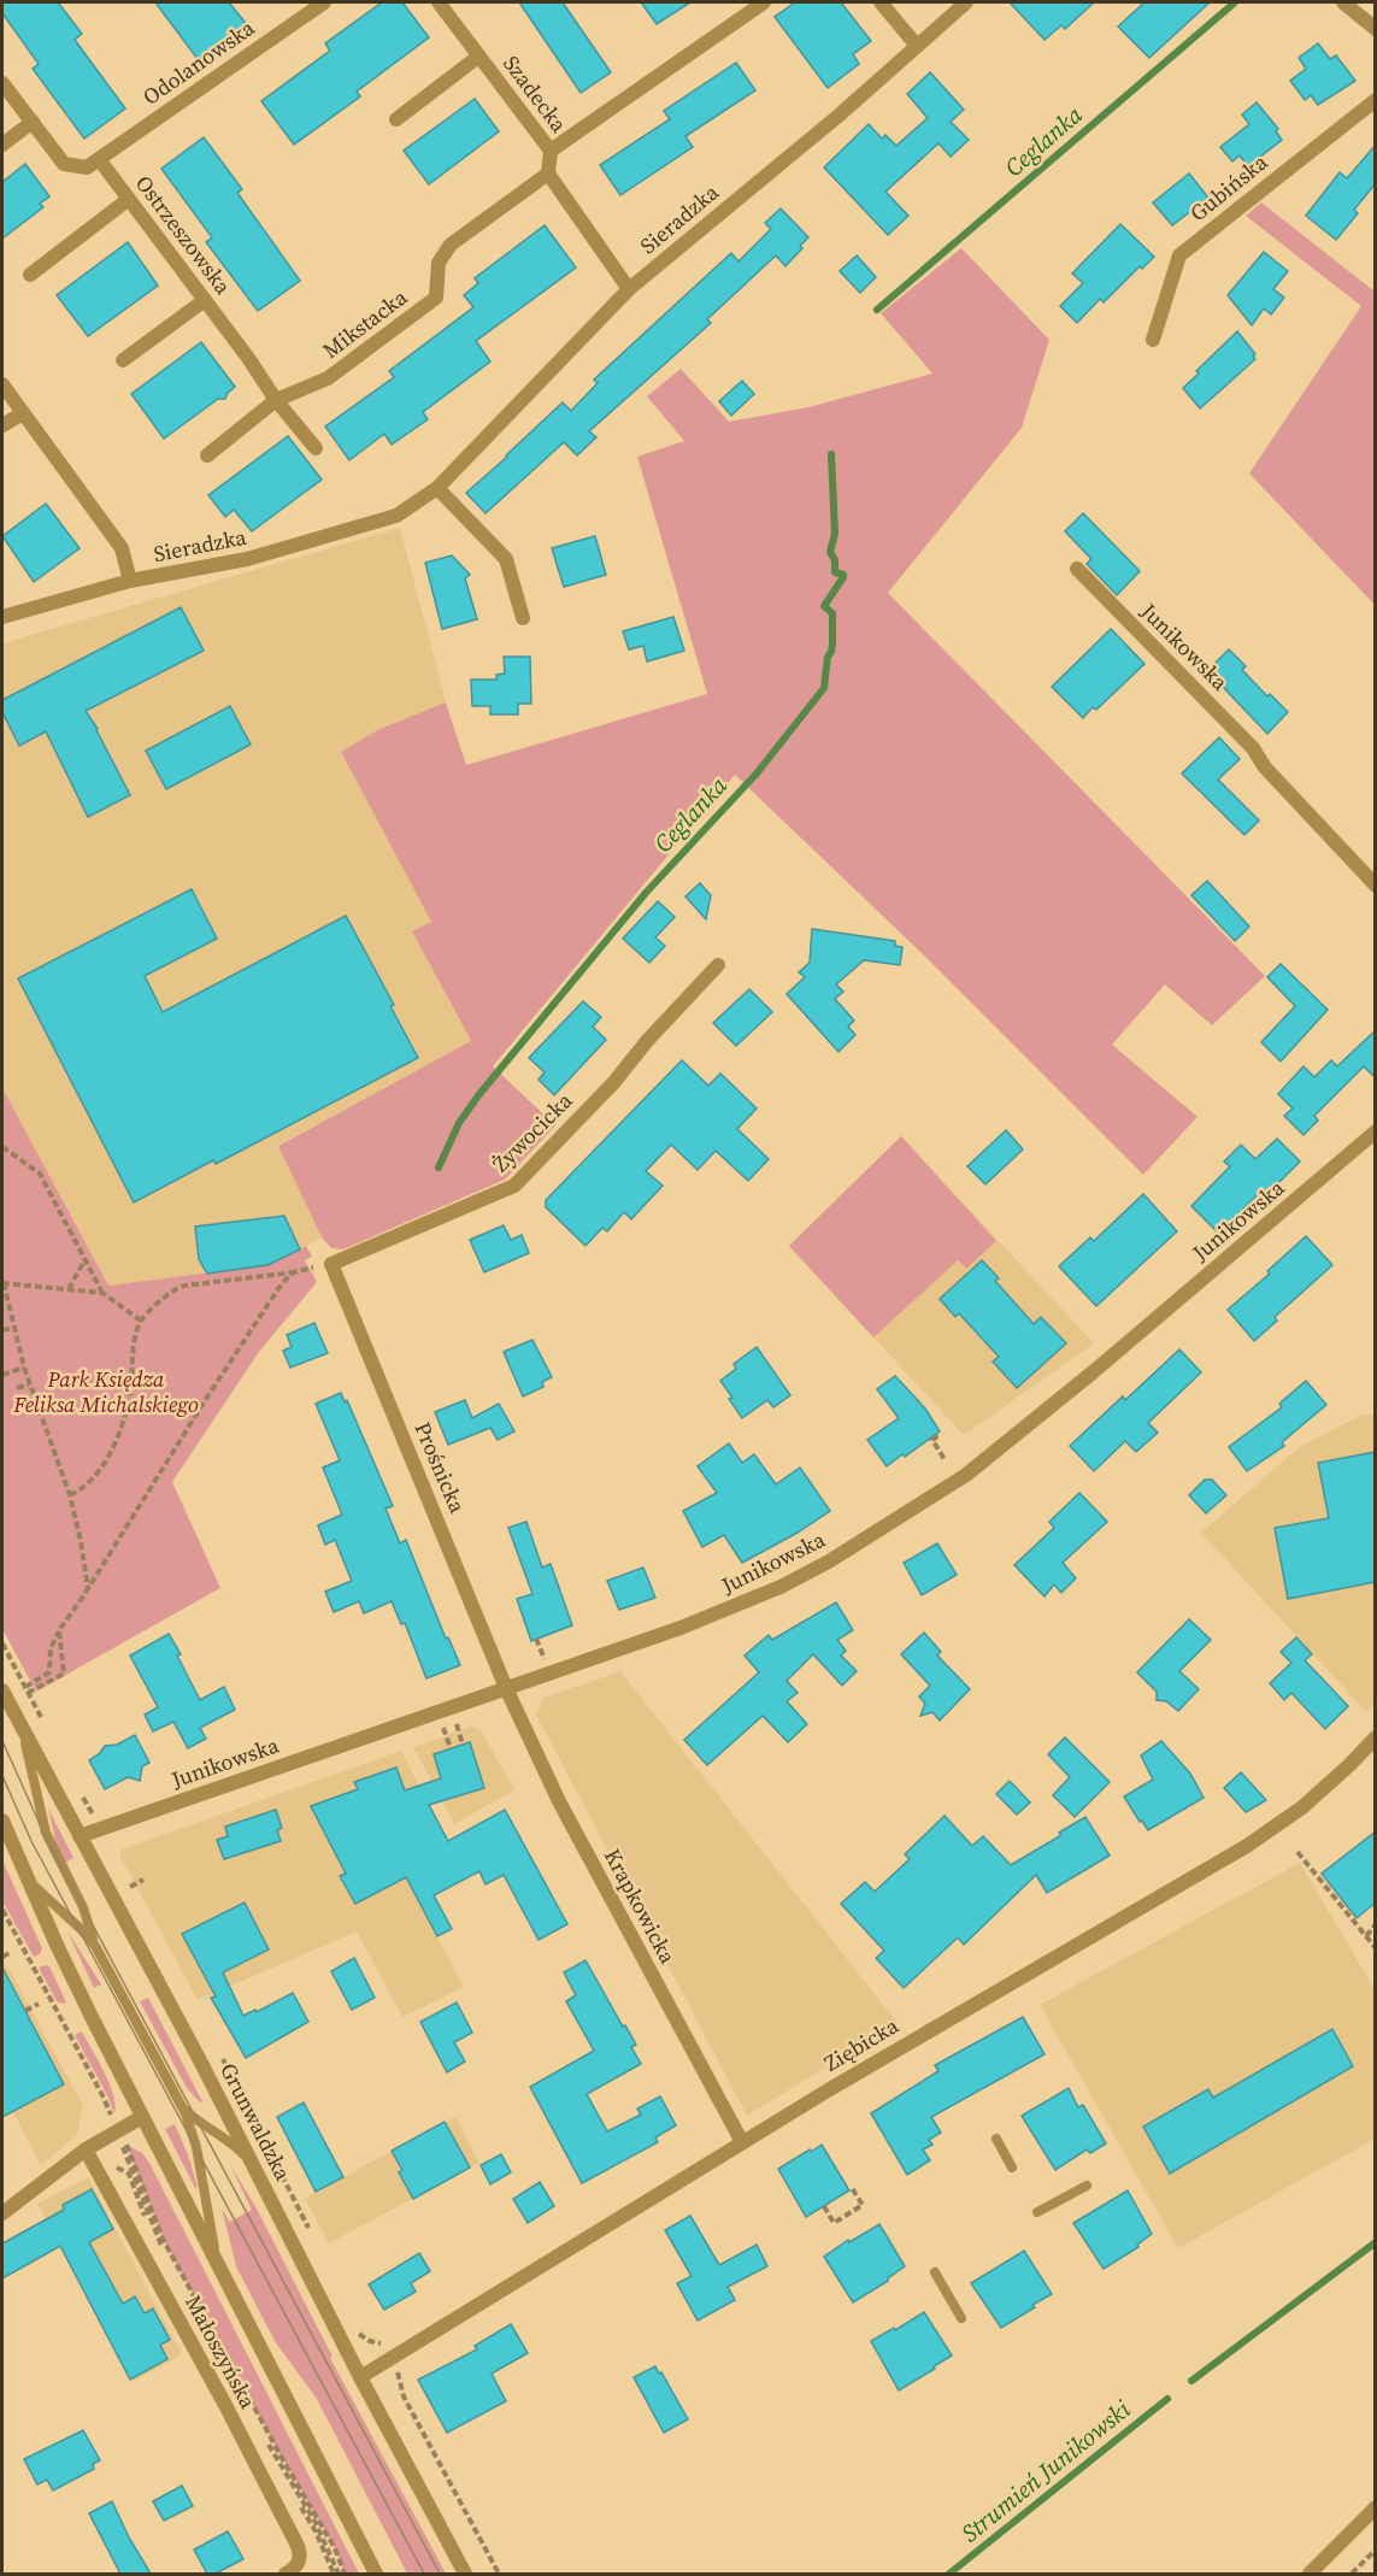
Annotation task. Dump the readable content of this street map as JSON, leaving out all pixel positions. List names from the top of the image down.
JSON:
{
  "streets": {
    "street": [
      "Odolanowska",
      "Szadecka",
      "Gubińska",
      "Sieradzka",
      "Ostrzeszowska",
      "Mikstacka",
      "Junikowska",
      "Żywocicka",
      "Prośnicka",
      "Krapkowicka",
      "Ziębicka",
      "Grunwaldzka",
      "Małoszyńska"
    ]
  },
  "crossings": [
    ["Odolanowska", "Ostrzeszowska"],
    ["Szadecka", "Mikstacka"],
    ["Ostrzeszowska", "Mikstacka"],
    ["Junikowska", "Prośnicka"],
    ["Junikowska", "Krapkowicka"],
    ["Junikowska", "Grunwaldzka"],
    ["Żywocicka", "Prośnicka"],
    ["Prośnicka", "Krapkowicka"],
    ["Krapkowicka", "Ziębicka"],
    ["Ziębicka", "Grunwaldzka"]
  ],
  "water": ["Ceglanka", "Strumień Junikowski"],
  "parks": ["Park Księdza Feliksa Michalskiego"]
}
